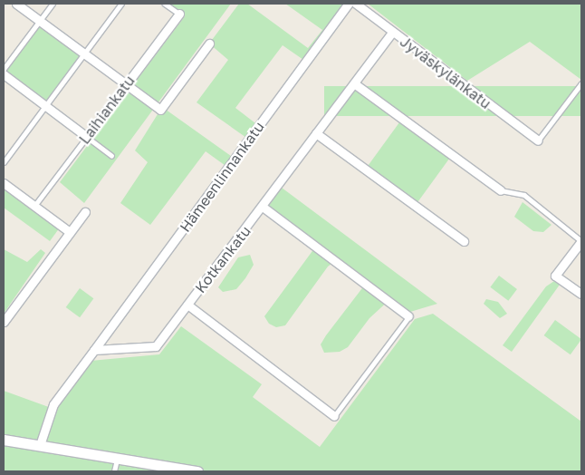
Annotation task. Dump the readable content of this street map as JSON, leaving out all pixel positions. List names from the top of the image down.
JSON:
{
  "streets": {
    "street": [
      "Jyväskylänkatu",
      "Laihiankatu",
      "Hämeenlinnankatu",
      "Kotkankatu"
    ]
  },
  "crossings": [
    ["Jyväskylänkatu", "Kotkankatu"],
    ["Hämeenlinnankatu", "Kotkankatu"]
  ]
}
